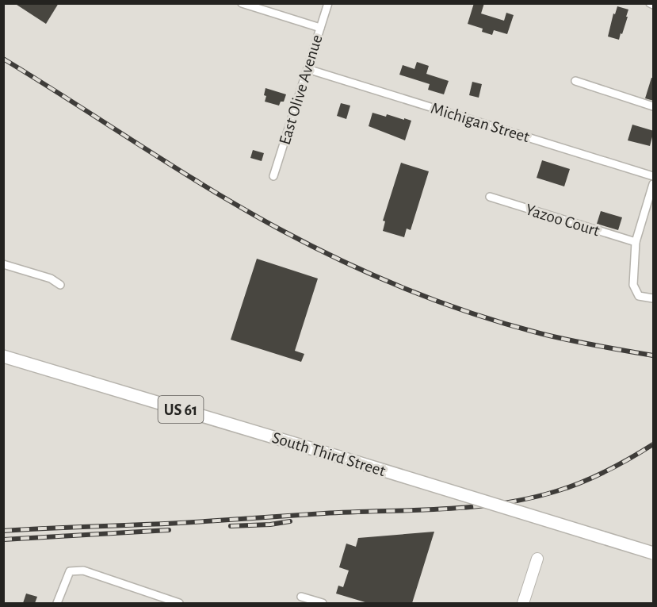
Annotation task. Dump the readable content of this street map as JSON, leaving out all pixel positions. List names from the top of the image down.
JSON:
{
  "streets": {
    "main road": ["US 61", "South Third Street"],
    "street": ["East Olive Avenue", "Michigan Street", "Yazoo Court"]
  },
  "crossings": [
    ["East Olive Avenue", "Michigan Street"]
  ]
}
